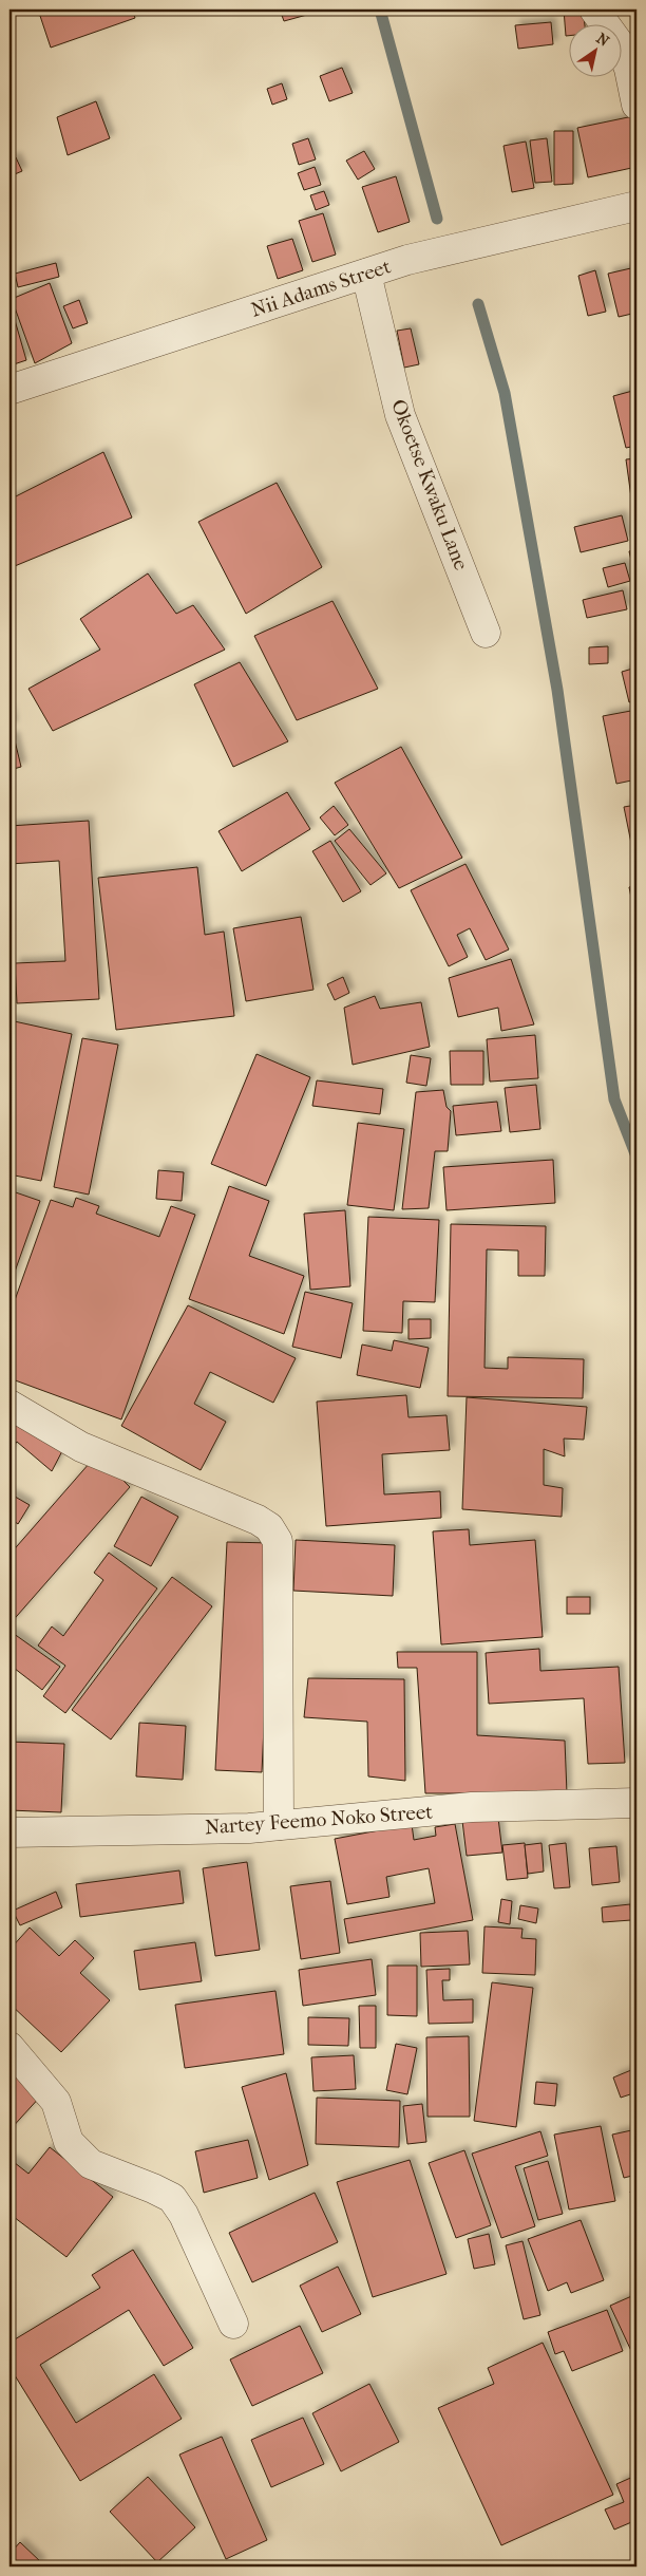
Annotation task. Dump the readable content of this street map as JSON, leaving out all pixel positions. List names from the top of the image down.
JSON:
{
  "streets": {
    "street": ["Nii Adams Street", "Okoetse Kwaku Lane", "Nartey Feemo Noko Street"]
  },
  "crossings": [
    ["Nii Adams Street", "Okoetse Kwaku Lane"]
  ],
  "north": "top right"
}
